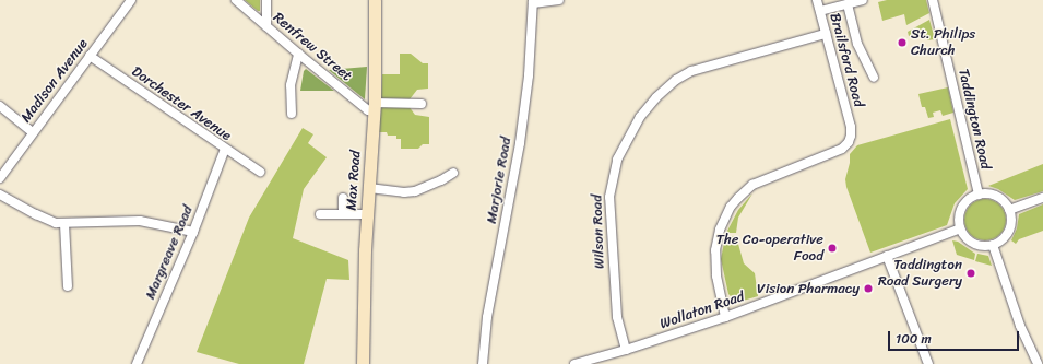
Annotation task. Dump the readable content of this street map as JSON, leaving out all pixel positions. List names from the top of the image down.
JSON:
{
  "streets": {
    "street": [
      "Renfrew Street",
      "Brailsford Road",
      "Madison Avenue",
      "Dorchester Avenue",
      "Taddington Road",
      "Max Road",
      "Marjorie Road",
      "Wilson Road",
      "Margreave Road",
      "Wollaton Road"
    ]
  },
  "crossings": [
    ["Renfrew Street", "Max Road"],
    ["Brailsford Road", "Wilson Road"],
    ["Brailsford Road", "Wollaton Road"],
    ["Madison Avenue", "Dorchester Avenue"],
    ["Dorchester Avenue", "Margreave Road"],
    ["Taddington Road", "Wollaton Road"],
    ["Wilson Road", "Wollaton Road"]
  ],
  "places": [
    "St. Philips Church",
    "The Co-operative Food",
    "Taddington Road Surgery",
    "Vision Pharmacy"
  ],
  "scale_bar": "100 m"
}
